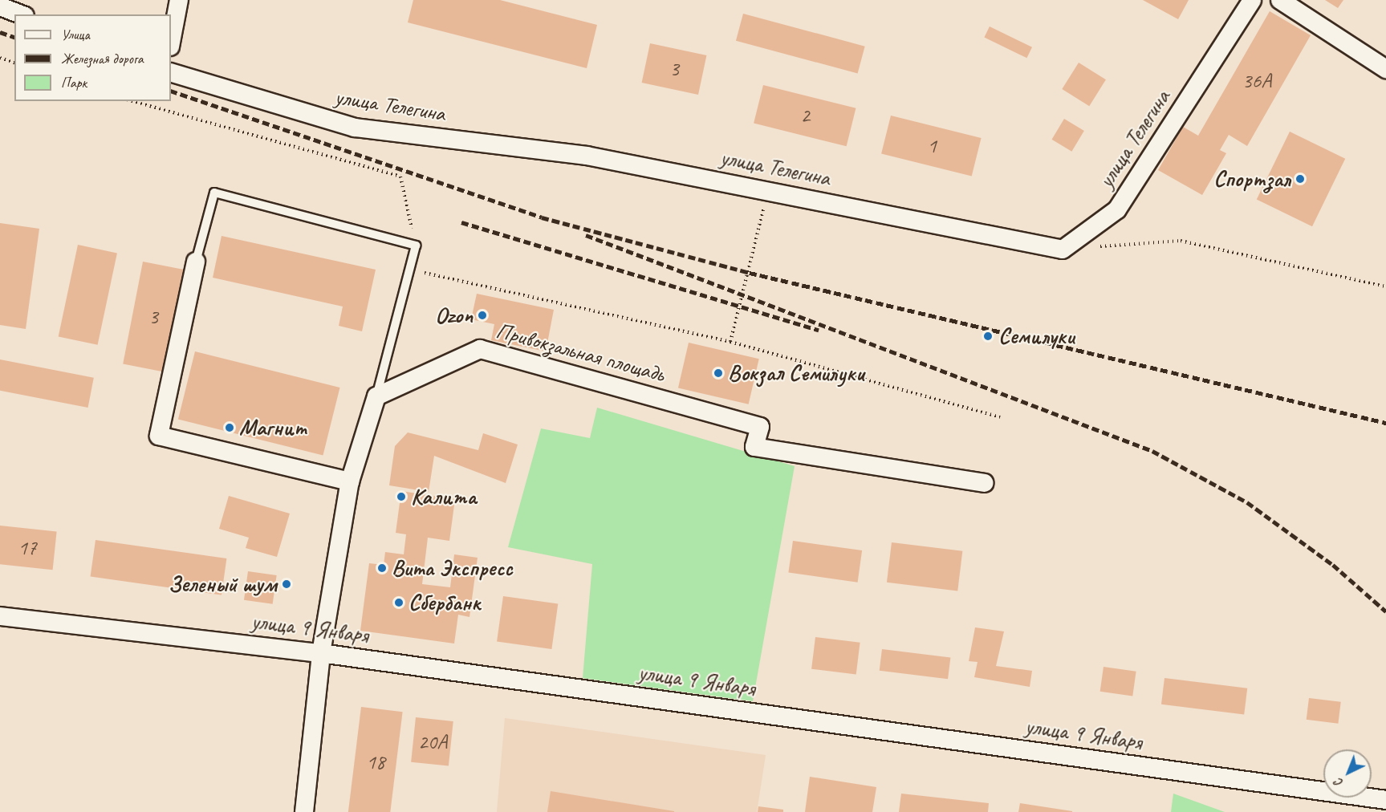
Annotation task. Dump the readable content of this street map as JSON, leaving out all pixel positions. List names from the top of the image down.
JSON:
{
  "streets": {
    "street": ["улица Телегина", "Привокзальная площадь", "улица 9 Января"]
  },
  "places": [
    "Спортзал",
    "Ozon",
    "Семилуки",
    "Вокзал Семилуки",
    "Магнит",
    "Калита",
    "Вита Экспресс",
    "Зеленый шум",
    "Сбербанк"
  ],
  "house_numbers": [
    "3",
    "36А",
    "2",
    "1",
    "3",
    "17",
    "20А",
    "18"
  ],
  "legend": ["Улица", "Железная дорога", "Парк"],
  "north": "bottom left"
}
